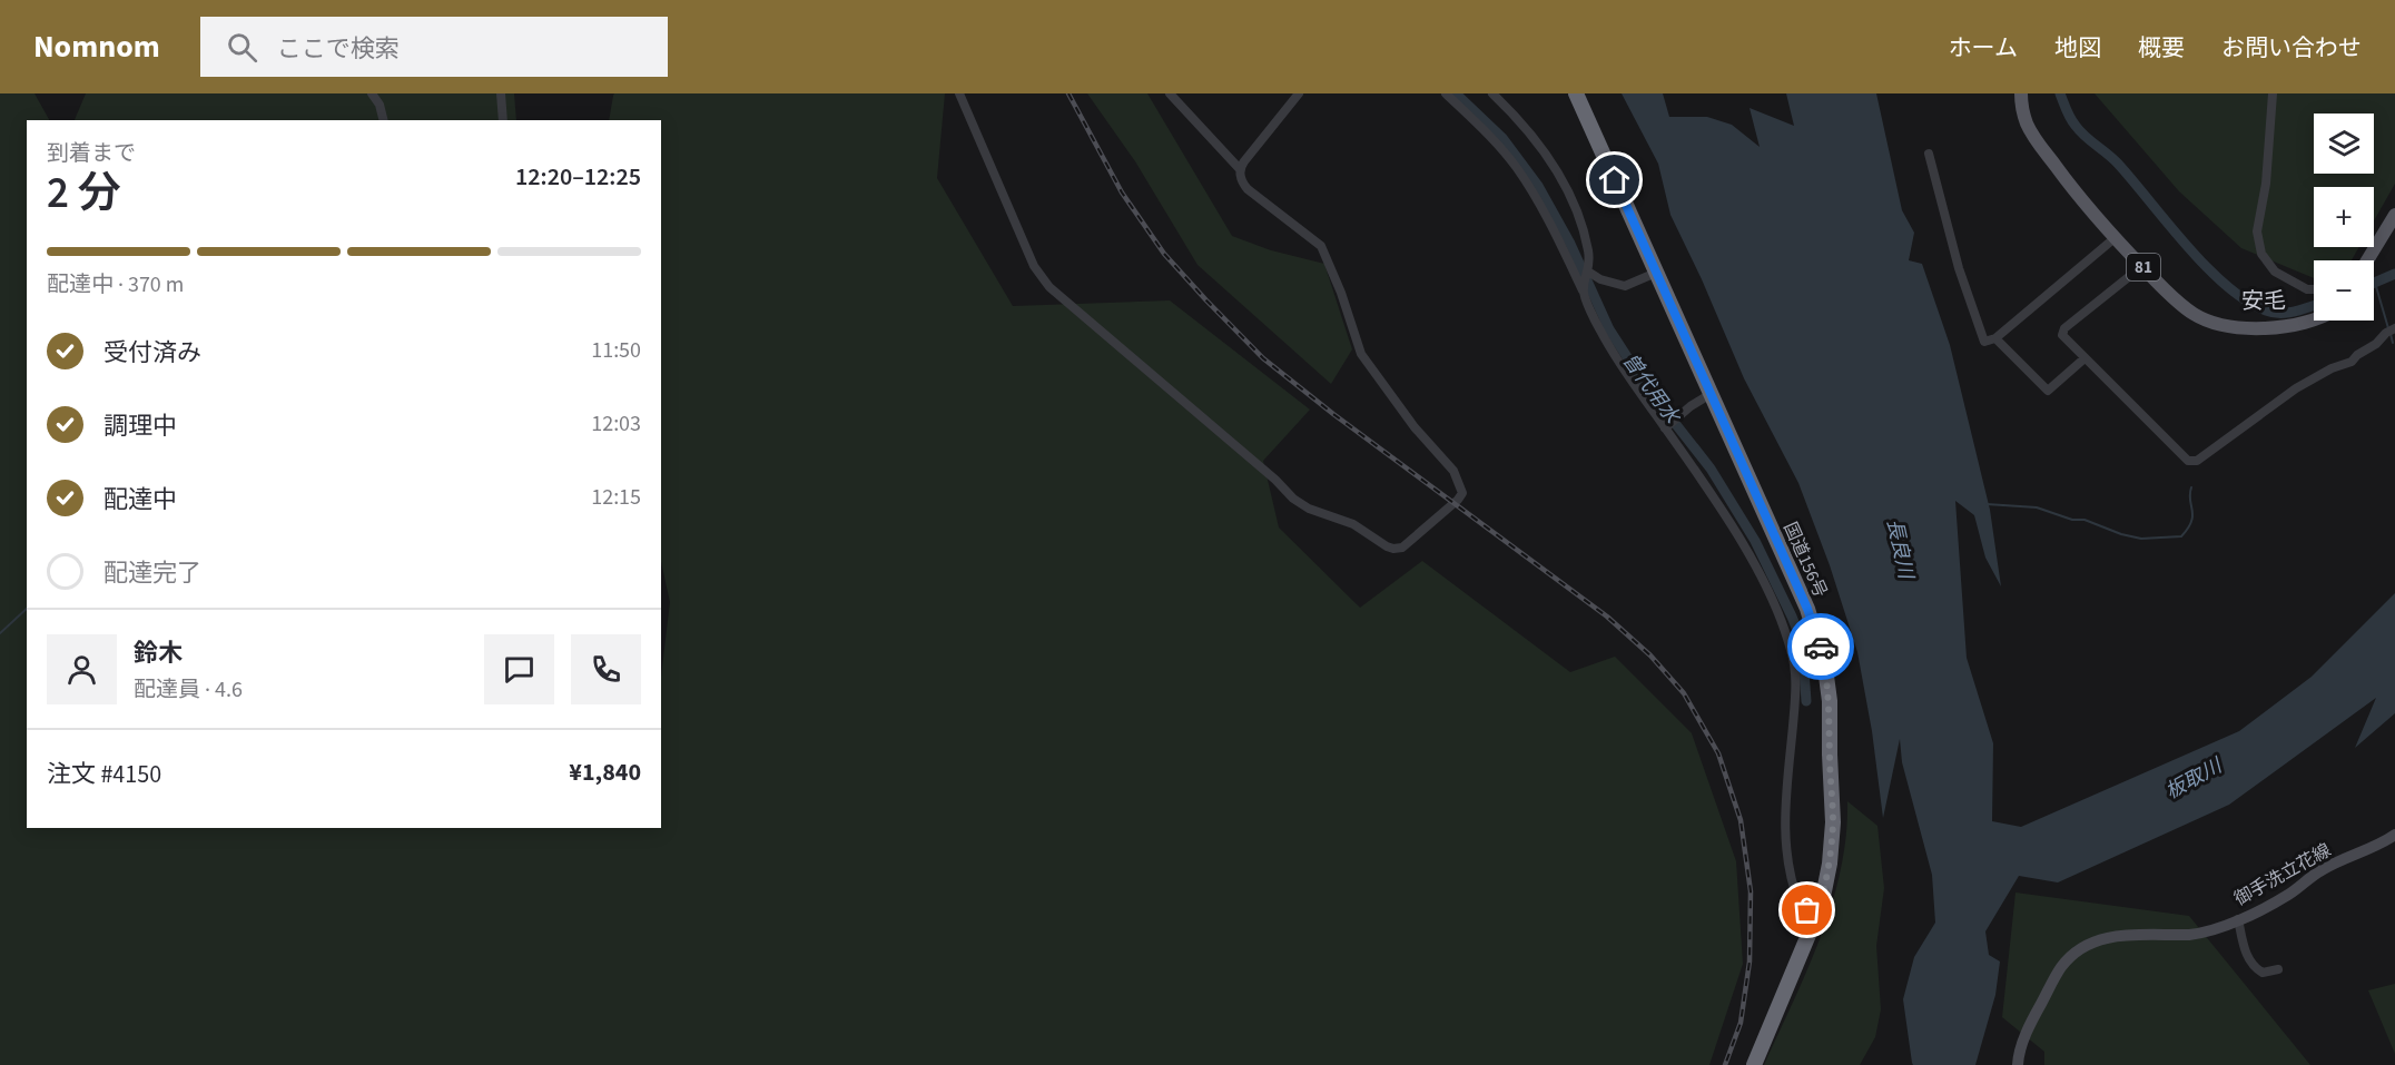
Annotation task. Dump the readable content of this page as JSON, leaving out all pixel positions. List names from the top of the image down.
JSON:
{
  "streets": {
    "highway": ["国道156号"],
    "main road": ["81", "御手洗立花線"]
  },
  "districts": ["安毛"],
  "water": ["曽代用水", "長良川", "板取川"],
  "page": {
    "header": "Nomnom",
    "search": "ここで検索",
    "nav": [
      "ホーム",
      "地図",
      "概要",
      "お問い合わせ"
    ],
    "map_buttons": ["+", "−"],
    "heading": ["2 分", "到着まで", "12:20–12:25"],
    "panel": [
      "鈴木",
      "配達員 · 4.6",
      "注文 #4150",
      "¥1,840"
    ],
    "bar": "配達中 · 370 m",
    "list": [
      ["受付済み", "11:50"],
      ["調理中", "12:03"],
      ["配達中", "12:15"],
      "配達完了"
    ]
  }
}
